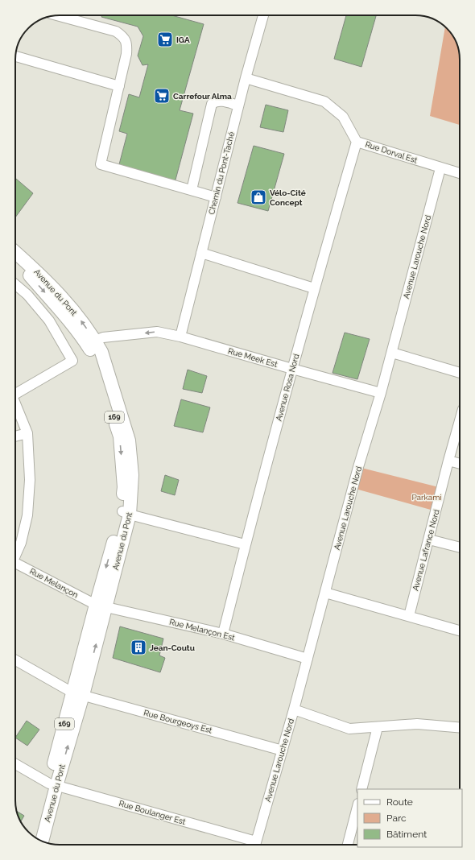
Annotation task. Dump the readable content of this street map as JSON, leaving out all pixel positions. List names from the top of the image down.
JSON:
{
  "streets": {
    "main road": ["Avenue du Pont", "169"],
    "street": [
      "Rue Dorval Est",
      "Chemin du Pont-Taché",
      "Avenue Larouche Nord",
      "Rue Meek Est",
      "Avenue Rosa Nord",
      "Avenue Lafrance Nord",
      "Rue Melançon",
      "Rue Melançon Est",
      "Rue Bourgeoys Est",
      "Rue Boulanger Est"
    ]
  },
  "crossings": [
    ["Rue Dorval Est", "Chemin du Pont-Taché"],
    ["Rue Dorval Est", "Avenue Larouche Nord"],
    ["Rue Dorval Est", "Avenue Rosa Nord"],
    ["Chemin du Pont-Taché", "Rue Meek Est"],
    ["Avenue Larouche Nord", "Rue Meek Est"],
    ["Avenue Larouche Nord", "Rue Melançon Est"],
    ["Avenue Larouche Nord", "Rue Bourgeoys Est"],
    ["Avenue Larouche Nord", "Rue Boulanger Est"],
    ["Avenue du Pont", "Rue Meek Est"],
    ["Avenue du Pont", "Rue Melançon"],
    ["Avenue du Pont", "Rue Melançon Est"],
    ["Avenue du Pont", "Rue Bourgeoys Est"],
    ["Avenue du Pont", "Rue Boulanger Est"],
    ["Rue Meek Est", "Avenue Rosa Nord"],
    ["Avenue Rosa Nord", "Rue Melançon Est"],
    ["Rue Melançon", "Rue Melançon Est"]
  ],
  "parks": ["Parkami"],
  "places": {
    "supermarket": ["IGA", "Carrefour Alma"],
    "shop": ["Vélo-Cité Concept"],
    "building": ["Jean-Coutu"]
  },
  "legend": ["Route", "Parc", "Bâtiment"]
}
